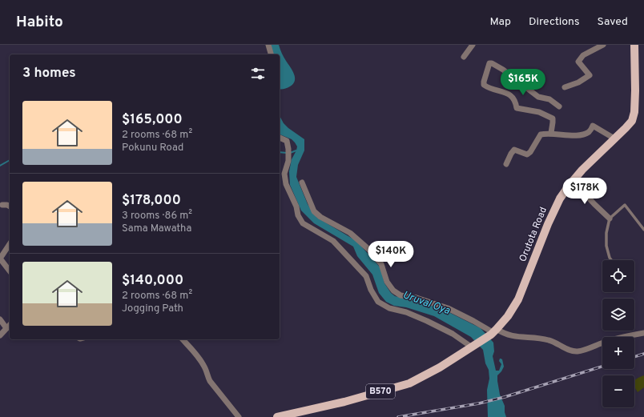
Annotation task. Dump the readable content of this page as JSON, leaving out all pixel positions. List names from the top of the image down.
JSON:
{
  "streets": {
    "main road": ["Orutota Road", "B570"]
  },
  "crossings": [
    ["Orutota Road", "B570"]
  ],
  "water": ["Uruval Oya"],
  "page": {
    "header": "Habito",
    "nav": ["Map", "Directions", "Saved"],
    "heading": "3 homes",
    "price": ["$165K", "$178K", "$140K"],
    "list": [
      {
        "name": "$165,000",
        "note": "2 rooms · 68 m² · Pokunu Road"
      },
      {
        "name": "$178,000",
        "note": "3 rooms · 86 m² · Sama Mawatha"
      },
      {
        "name": "$140,000",
        "note": "2 rooms · 68 m² · Jogging Path"
      }
    ],
    "map_buttons": ["+", "−"]
  }
}
